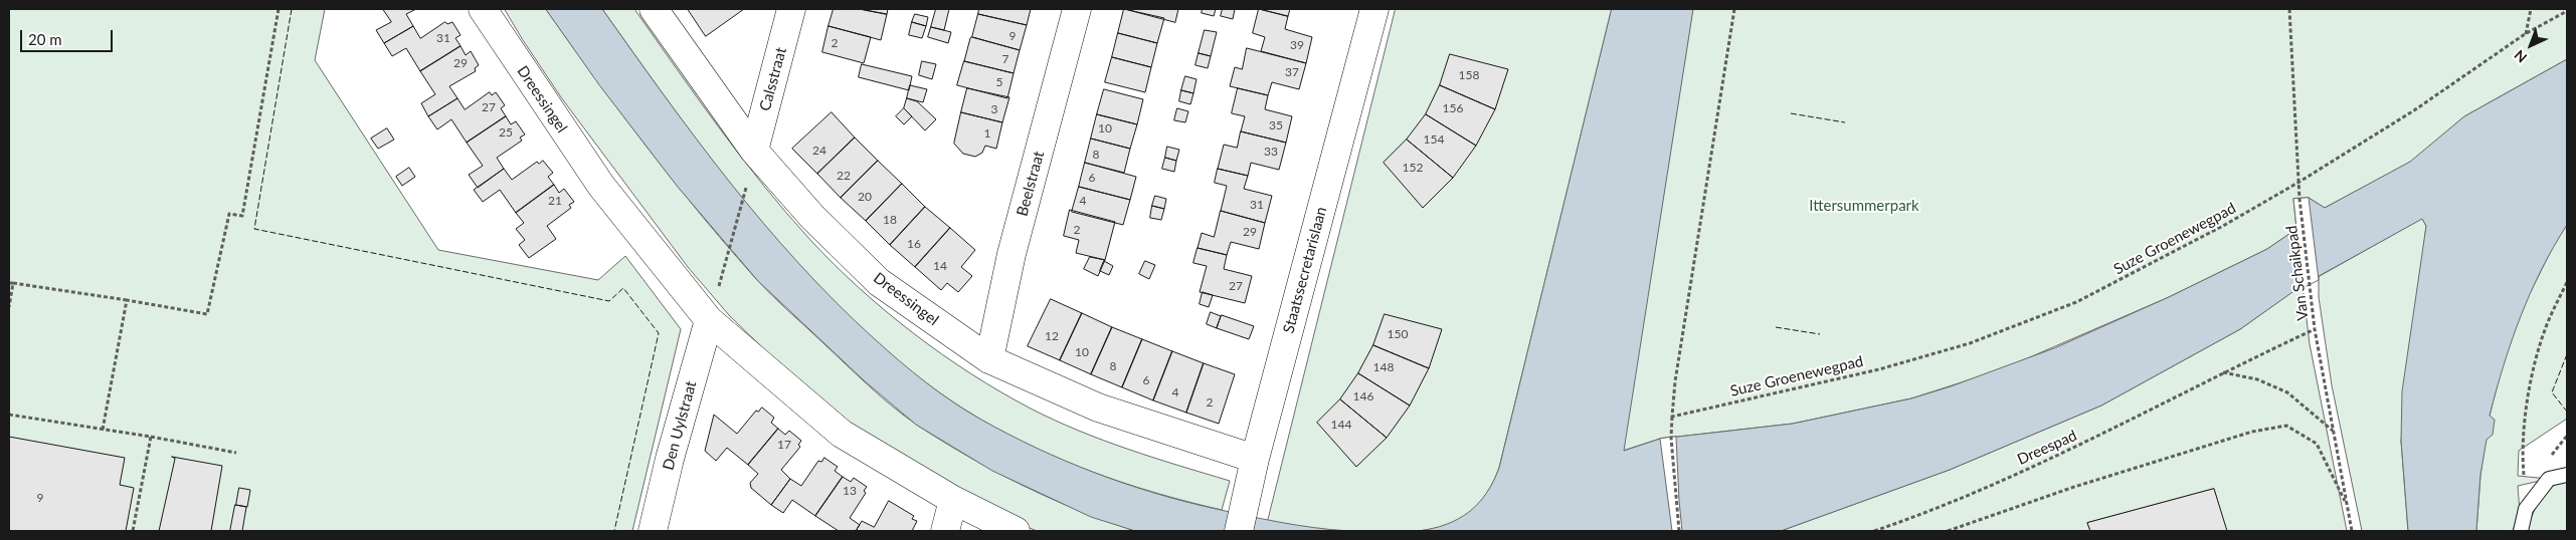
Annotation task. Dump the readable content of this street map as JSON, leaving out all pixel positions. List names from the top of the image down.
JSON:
{
  "streets": {
    "street": [
      "Calsstraat",
      "Dreessingel",
      "Beelstraat",
      "Staatssecretarislaan",
      "Den Uylstraat"
    ],
    "path": ["Suze Groenewegpad", "Van Schaikpad", "Dreespad"]
  },
  "crossings": [
    ["Calsstraat", "Dreessingel"],
    ["Dreessingel", "Beelstraat"],
    ["Dreessingel", "Staatssecretarislaan"],
    ["Dreessingel", "Den Uylstraat"],
    ["Suze Groenewegpad", "Van Schaikpad"],
    ["Van Schaikpad", "Dreespad"]
  ],
  "parks": ["Ittersummerpark"],
  "house_numbers": [
    "9",
    "31",
    "2",
    "39",
    "7",
    "29",
    "37",
    "158",
    "5",
    "27",
    "156",
    "3",
    "35",
    "10",
    "25",
    "1",
    "154",
    "24",
    "33",
    "8",
    "152",
    "22",
    "6",
    "20",
    "21",
    "4",
    "31",
    "18",
    "2",
    "29",
    "16",
    "14",
    "27",
    "150",
    "12",
    "10",
    "8",
    "148",
    "6",
    "4",
    "146",
    "2",
    "144",
    "17",
    "13",
    "9"
  ],
  "scale_bar": "20 m",
  "north": "bottom left"
}
